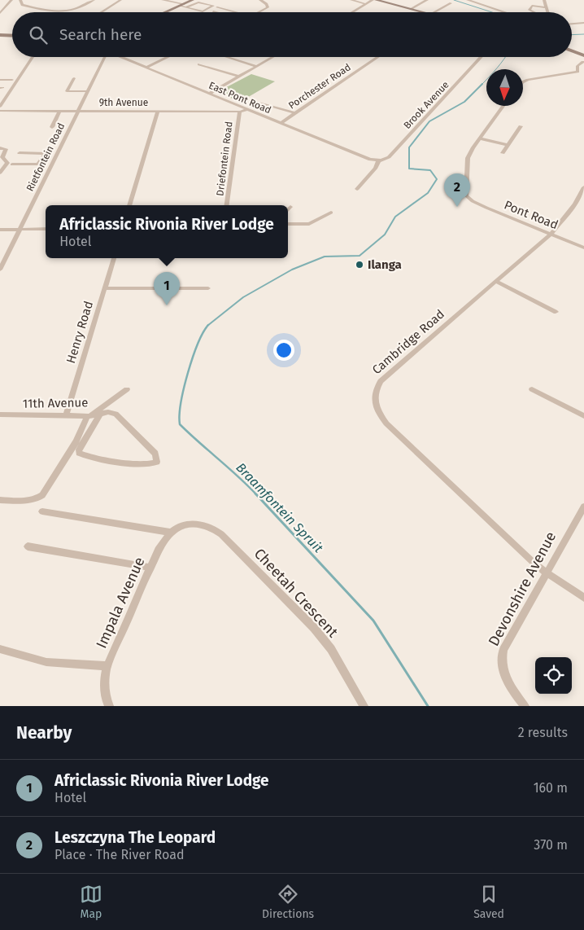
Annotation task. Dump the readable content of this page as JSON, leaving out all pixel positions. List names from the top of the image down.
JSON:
{
  "streets": {
    "street": [
      "Porchester Road",
      "East Pont Road",
      "9th Avenue",
      "Brook Avenue",
      "Rietfontein Road",
      "Driefontein Road",
      "Pont Road",
      "Henry Road",
      "Cambridge Road",
      "11th Avenue",
      "Devonshire Avenue",
      "Cheetah Crescent",
      "Impala Avenue"
    ]
  },
  "crossings": [
    ["Porchester Road", "East Pont Road"],
    ["East Pont Road", "9th Avenue"],
    ["East Pont Road", "Brook Avenue"],
    ["9th Avenue", "Rietfontein Road"],
    ["9th Avenue", "Driefontein Road"],
    ["Pont Road", "Cambridge Road"],
    ["Henry Road", "11th Avenue"],
    ["Cambridge Road", "Devonshire Avenue"],
    ["Cheetah Crescent", "Impala Avenue"]
  ],
  "water": ["Braamfontein Spruit"],
  "places": ["Ilanga"],
  "north": "bottom",
  "page": {
    "search": "Search here",
    "pins": ["2", "1"],
    "popup": ["Africlassic Rivonia River Lodge", "Hotel"],
    "heading": ["Nearby", "2 results"],
    "list": [
      {
        "mark": "1",
        "name": "Africlassic Rivonia River Lodge",
        "note": "Hotel",
        "value": "160 m"
      },
      {
        "mark": "2",
        "name": "Leszczyna The Leopard",
        "note": "Place · The River Road",
        "value": "370 m"
      }
    ],
    "nav": ["Map", "Directions", "Saved"]
  }
}
